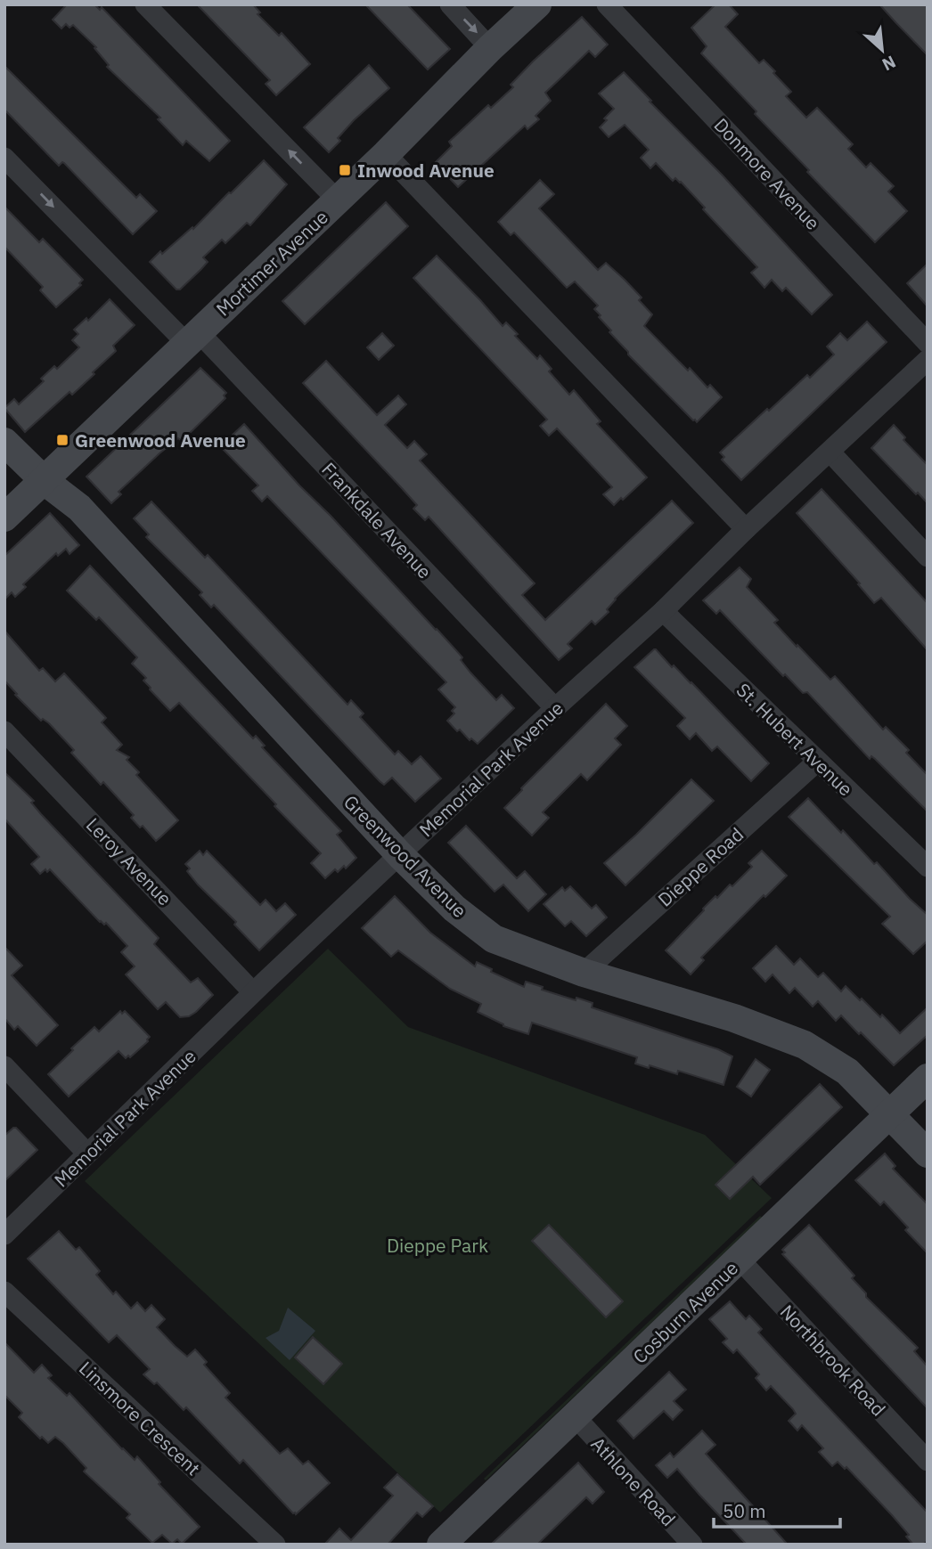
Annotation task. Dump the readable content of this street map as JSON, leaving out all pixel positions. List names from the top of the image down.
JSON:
{
  "streets": {
    "street": [
      "Donmore Avenue",
      "Mortimer Avenue",
      "Frankdale Avenue",
      "St. Hubert Avenue",
      "Memorial Park Avenue",
      "Greenwood Avenue",
      "Leroy Avenue",
      "Dieppe Road",
      "Cosburn Avenue",
      "Northbrook Road",
      "Linsmore Crescent",
      "Athlone Road"
    ]
  },
  "crossings": [
    ["Mortimer Avenue", "Frankdale Avenue"],
    ["Mortimer Avenue", "Greenwood Avenue"],
    ["Frankdale Avenue", "Memorial Park Avenue"],
    ["St. Hubert Avenue", "Memorial Park Avenue"],
    ["St. Hubert Avenue", "Dieppe Road"],
    ["Memorial Park Avenue", "Greenwood Avenue"],
    ["Memorial Park Avenue", "Leroy Avenue"],
    ["Greenwood Avenue", "Dieppe Road"],
    ["Greenwood Avenue", "Cosburn Avenue"],
    ["Cosburn Avenue", "Northbrook Road"],
    ["Cosburn Avenue", "Athlone Road"]
  ],
  "parks": ["Dieppe Park"],
  "places": {
    "transit": ["Inwood Avenue", "Greenwood Avenue"]
  },
  "scale_bar": "50 m",
  "north": "bottom right"
}
